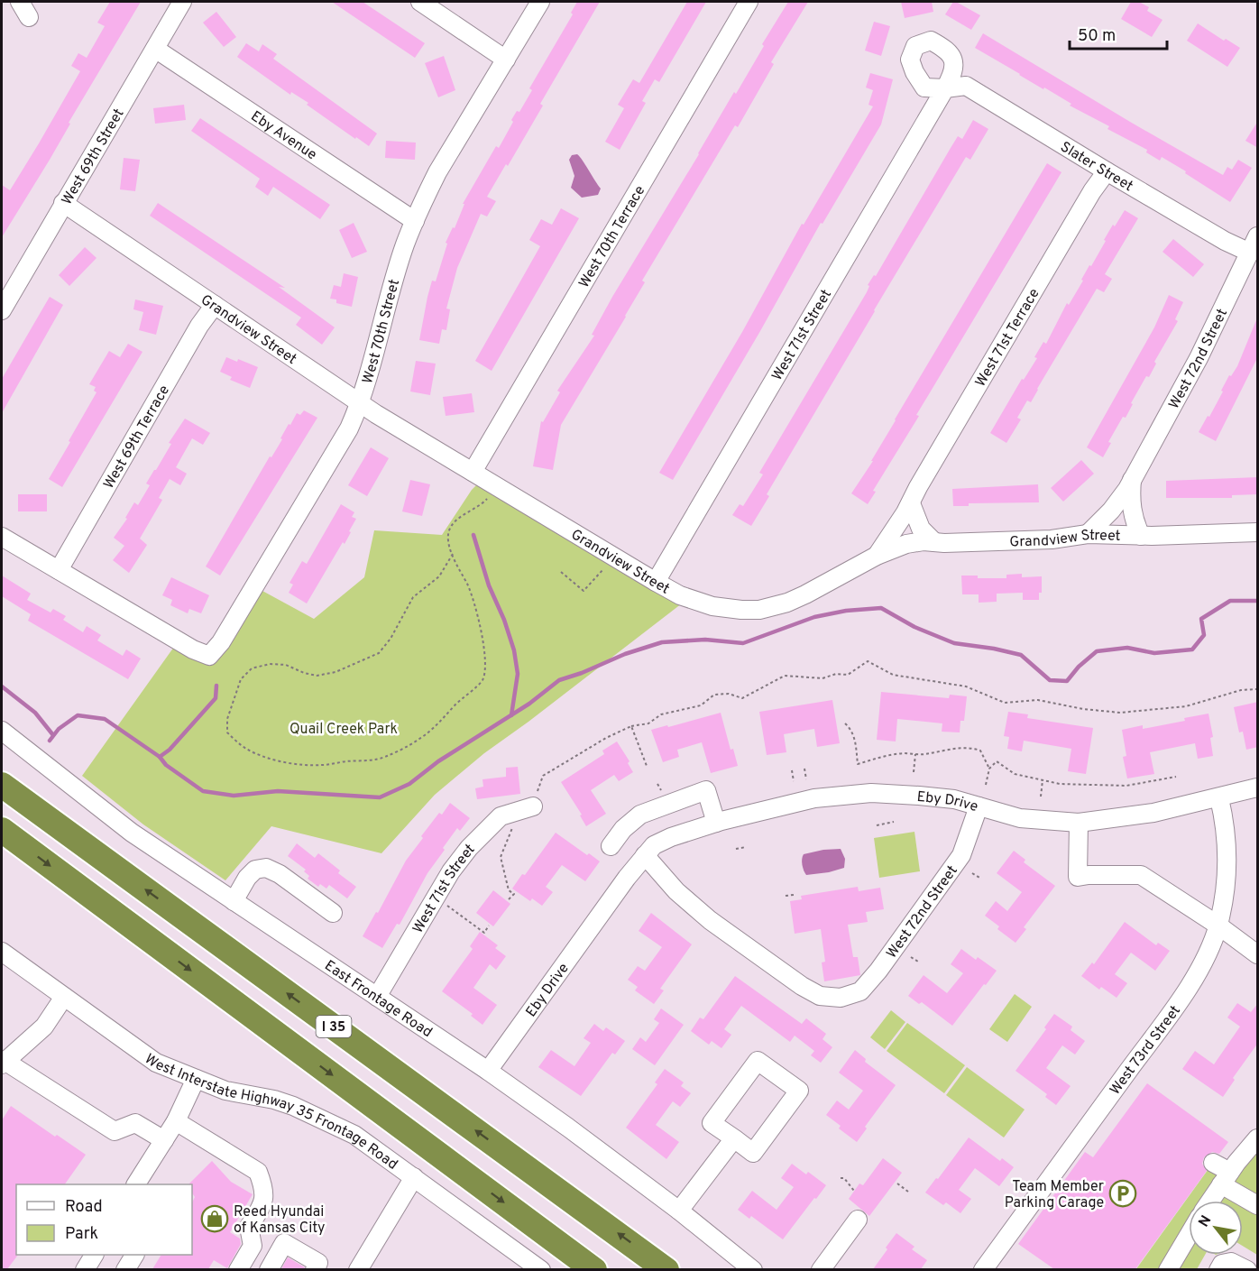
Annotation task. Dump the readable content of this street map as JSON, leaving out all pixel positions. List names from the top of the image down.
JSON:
{
  "streets": {
    "highway": ["I 35"],
    "street": [
      "Eby Avenue",
      "West 69th Street",
      "Slater Street",
      "West 70th Terrace",
      "Grandview Street",
      "West 70th Street",
      "West 71st Street",
      "West 71st Terrace",
      "West 72nd Street",
      "West 69th Terrace",
      "Eby Drive",
      "East Frontage Road",
      "West 73rd Street",
      "West Interstate Highway 35 Frontage Road"
    ]
  },
  "crossings": [
    ["Eby Avenue", "West 69th Street"],
    ["Eby Avenue", "West 70th Street"],
    ["West 69th Street", "Grandview Street"],
    ["Slater Street", "West 71st Street"],
    ["Slater Street", "West 71st Terrace"],
    ["Slater Street", "West 72nd Street"],
    ["West 70th Terrace", "Grandview Street"],
    ["Grandview Street", "West 70th Street"],
    ["Grandview Street", "West 71st Street"],
    ["Grandview Street", "West 71st Terrace"],
    ["Grandview Street", "West 72nd Street"],
    ["Grandview Street", "West 69th Terrace"],
    ["West 70th Street", "West 69th Terrace"],
    ["West 71st Street", "East Frontage Road"],
    ["West 72nd Street", "Eby Drive"],
    ["Eby Drive", "East Frontage Road"],
    ["Eby Drive", "West 73rd Street"]
  ],
  "parks": ["Quail Creek Park"],
  "places": {
    "parking": ["Team Member Parking Carage"],
    "shop": ["Reed Hyundai of Kansas City"]
  },
  "legend": ["Road", "Park"],
  "scale_bar": "50 m",
  "north": "top left"
}
